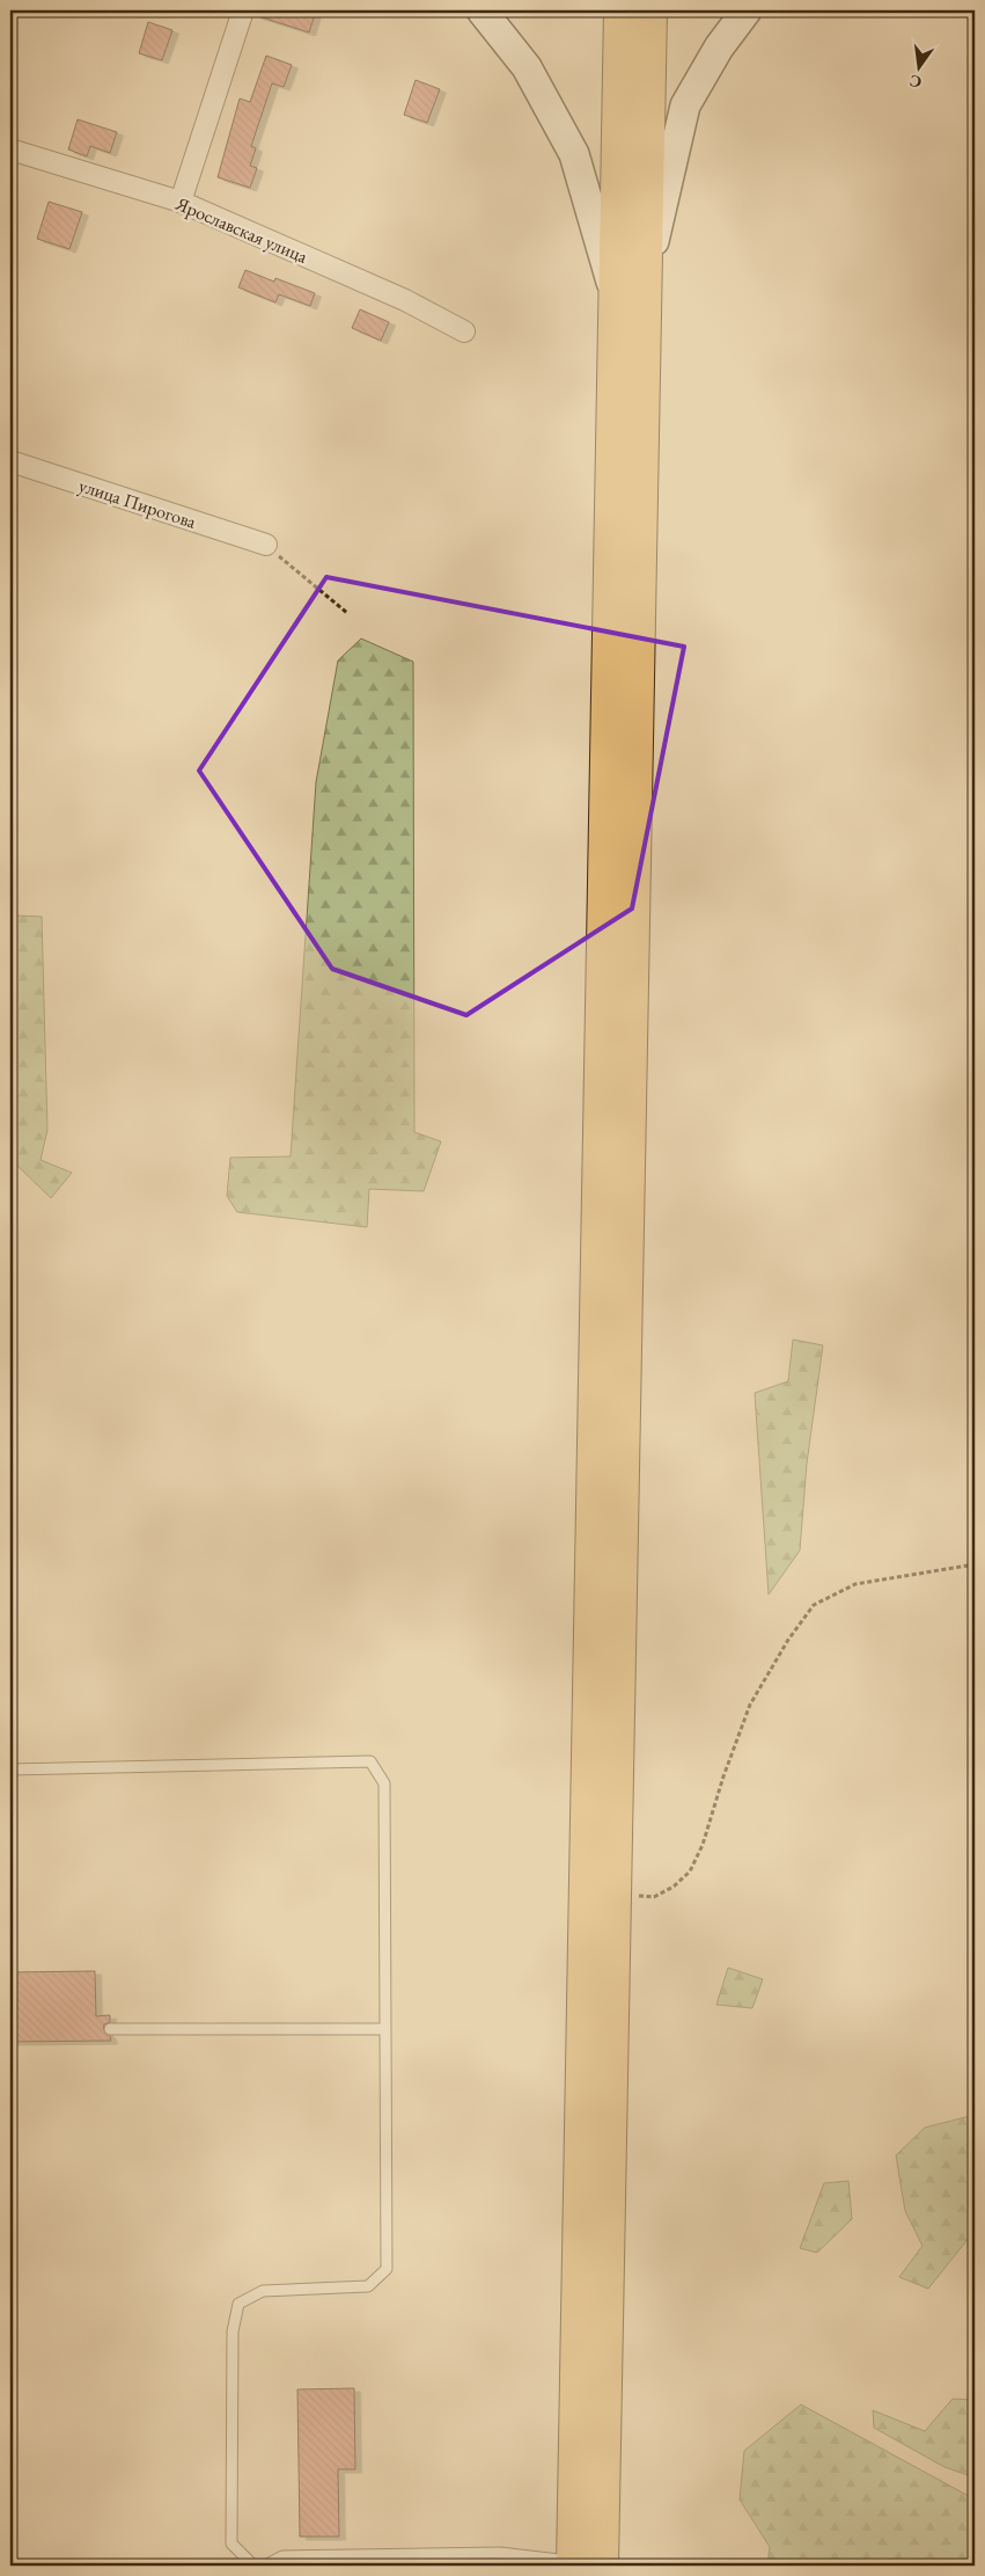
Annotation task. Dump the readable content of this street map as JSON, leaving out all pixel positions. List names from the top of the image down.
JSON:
{
  "streets": {
    "street": ["Ярославская улица", "улица Пирогова"]
  },
  "north": "bottom"
}
